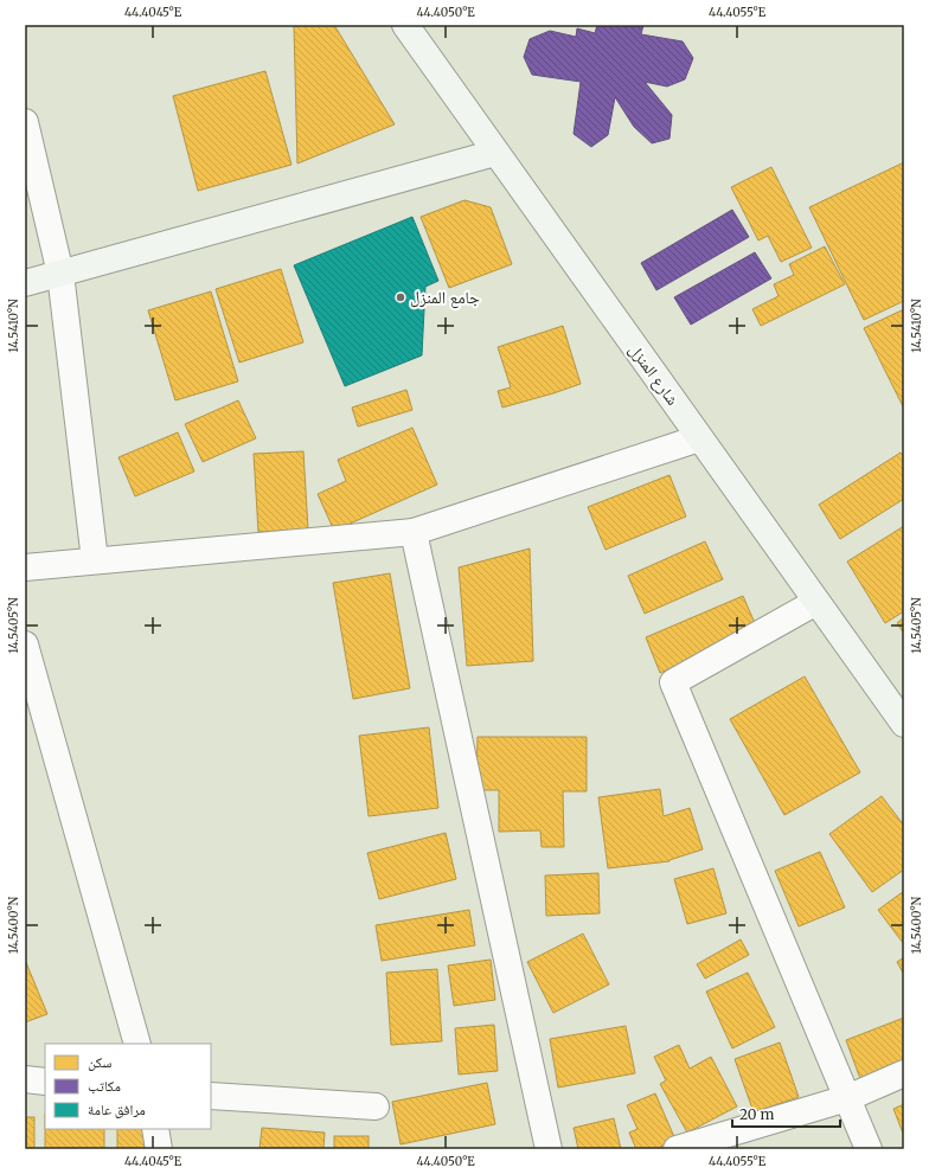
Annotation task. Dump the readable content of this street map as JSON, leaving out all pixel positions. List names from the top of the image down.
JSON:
{
  "streets": {
    "street": ["شارع المنزل"]
  },
  "places": ["جامع المنزل"],
  "legend": ["سكن", "مكاتب", "مرافق عامة"],
  "scale_bar": "20 m",
  "coordinates": [
    "44.4045°E",
    "44.4050°E",
    "44.4055°E",
    "14.5410°N",
    "14.5405°N",
    "14.5400°N"
  ]
}
